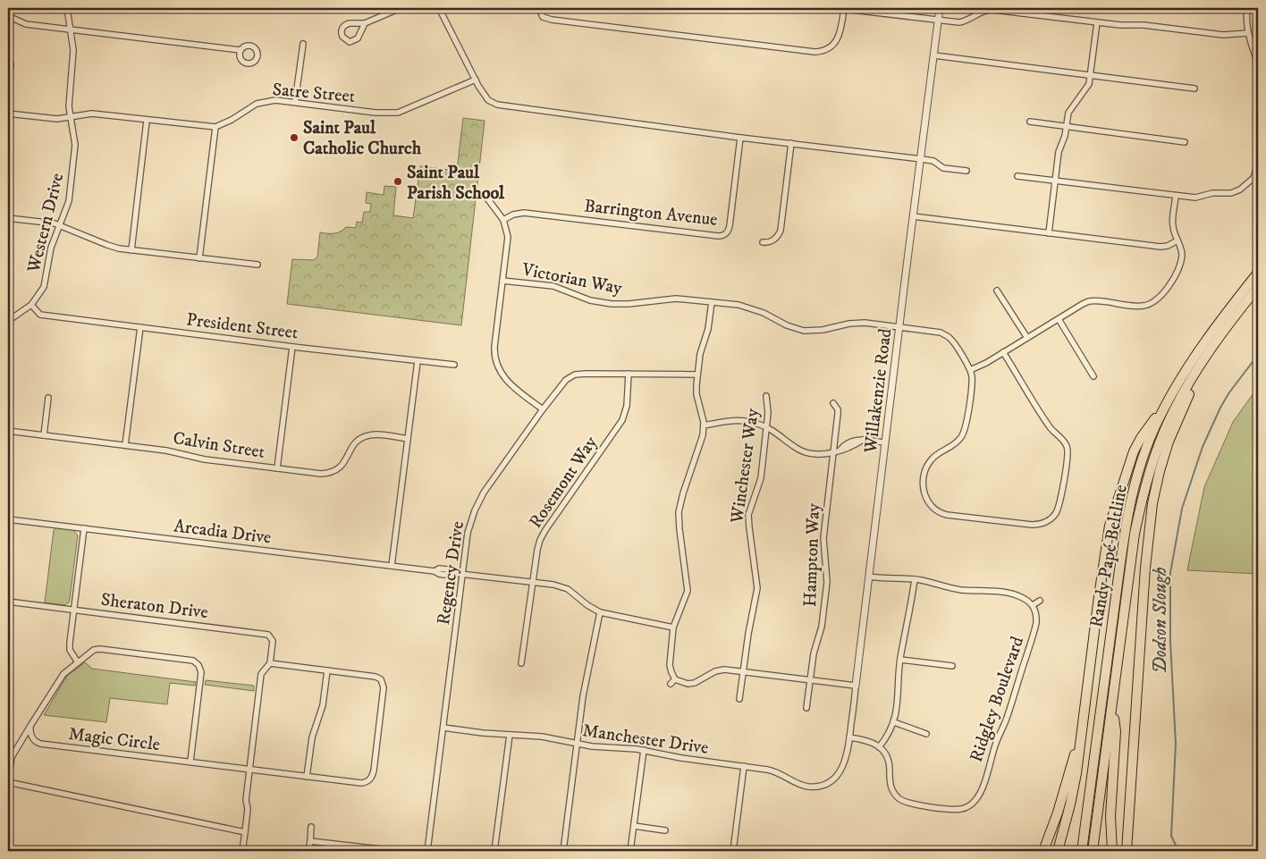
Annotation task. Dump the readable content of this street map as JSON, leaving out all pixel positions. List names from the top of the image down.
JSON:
{
  "streets": {
    "highway": ["Randy Papé Beltline"],
    "street": [
      "Satre Street",
      "Barrington Avenue",
      "Western Drive",
      "Victorian Way",
      "President Street",
      "Willakenzie Road",
      "Calvin Street",
      "Winchester Way",
      "Rosemont Way",
      "Arcadia Drive",
      "Hampton Way",
      "Regency Drive",
      "Sheraton Drive",
      "Ridgley Boulevard",
      "Magic Circle",
      "Manchester Drive"
    ]
  },
  "crossings": [
    ["Western Drive", "President Street"],
    ["Victorian Way", "Willakenzie Road"],
    ["Willakenzie Road", "Manchester Drive"],
    ["Rosemont Way", "Arcadia Drive"],
    ["Rosemont Way", "Regency Drive"],
    ["Arcadia Drive", "Regency Drive"],
    ["Regency Drive", "Manchester Drive"]
  ],
  "water": ["Dodson Slough"],
  "places": ["Saint Paul Catholic Church", "Saint Paul Parish School"]
}
